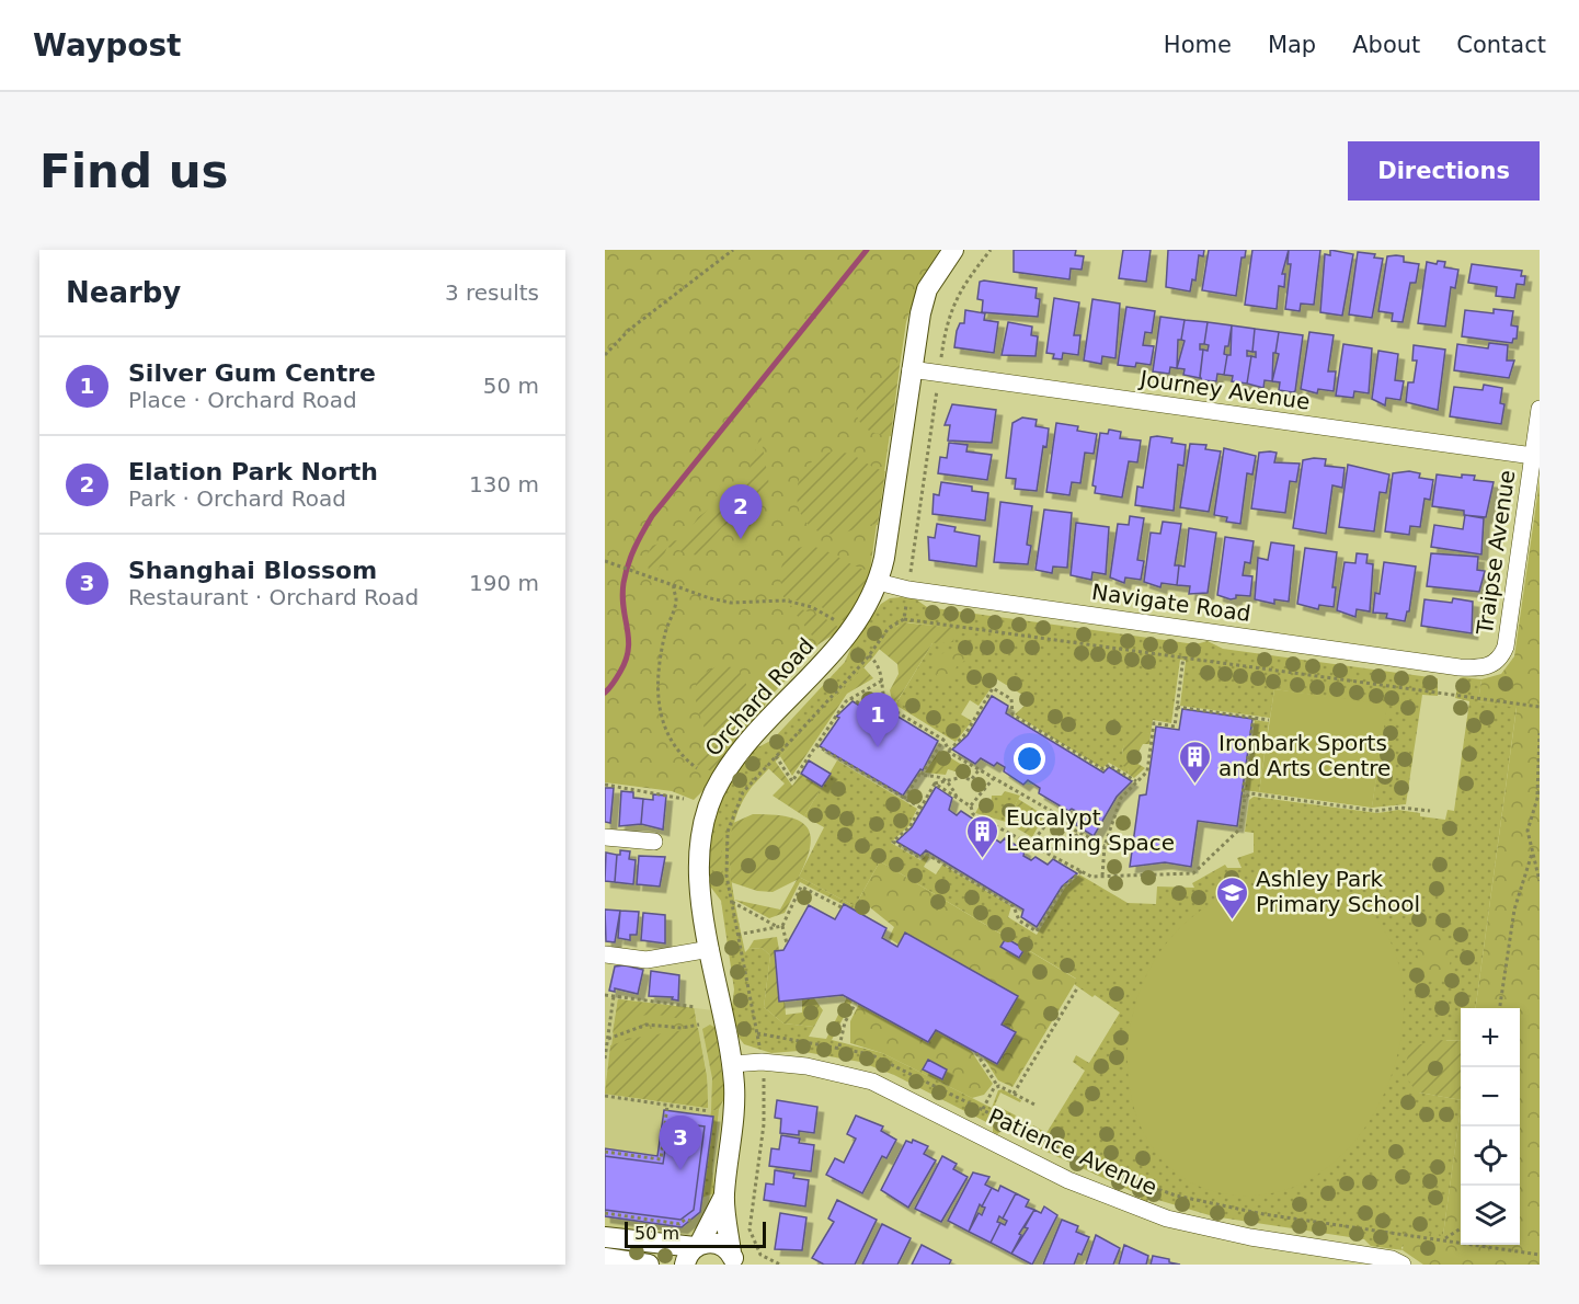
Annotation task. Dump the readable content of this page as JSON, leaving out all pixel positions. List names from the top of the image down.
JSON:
{
  "streets": {
    "street": [
      "Journey Avenue",
      "Traipse Avenue",
      "Navigate Road",
      "Orchard Road",
      "Patience Avenue"
    ]
  },
  "crossings": [
    ["Journey Avenue", "Traipse Avenue"],
    ["Journey Avenue", "Orchard Road"],
    ["Traipse Avenue", "Navigate Road"],
    ["Navigate Road", "Orchard Road"],
    ["Orchard Road", "Patience Avenue"]
  ],
  "places": {
    "building": ["Ironbark Sports and Arts Centre", "Eucalypt Learning Space"],
    "school or university": ["Ashley Park Primary School"]
  },
  "scale_bar": "50 m",
  "page": {
    "header": "Waypost",
    "nav": [
      "Home",
      "Map",
      "About",
      "Contact"
    ],
    "buttons": "Directions",
    "title": "Find us",
    "heading": ["Nearby", "3 results"],
    "list": [
      {
        "mark": "1",
        "name": "Silver Gum Centre",
        "note": "Place · Orchard Road",
        "value": "50 m"
      },
      {
        "mark": "2",
        "name": "Elation Park North",
        "note": "Park · Orchard Road",
        "value": "130 m"
      },
      {
        "mark": "3",
        "name": "Shanghai Blossom",
        "note": "Restaurant · Orchard Road",
        "value": "190 m"
      }
    ],
    "pins": ["2", "1", "3"],
    "map_buttons": ["+", "−"],
    "scale": "50 m"
  }
}
